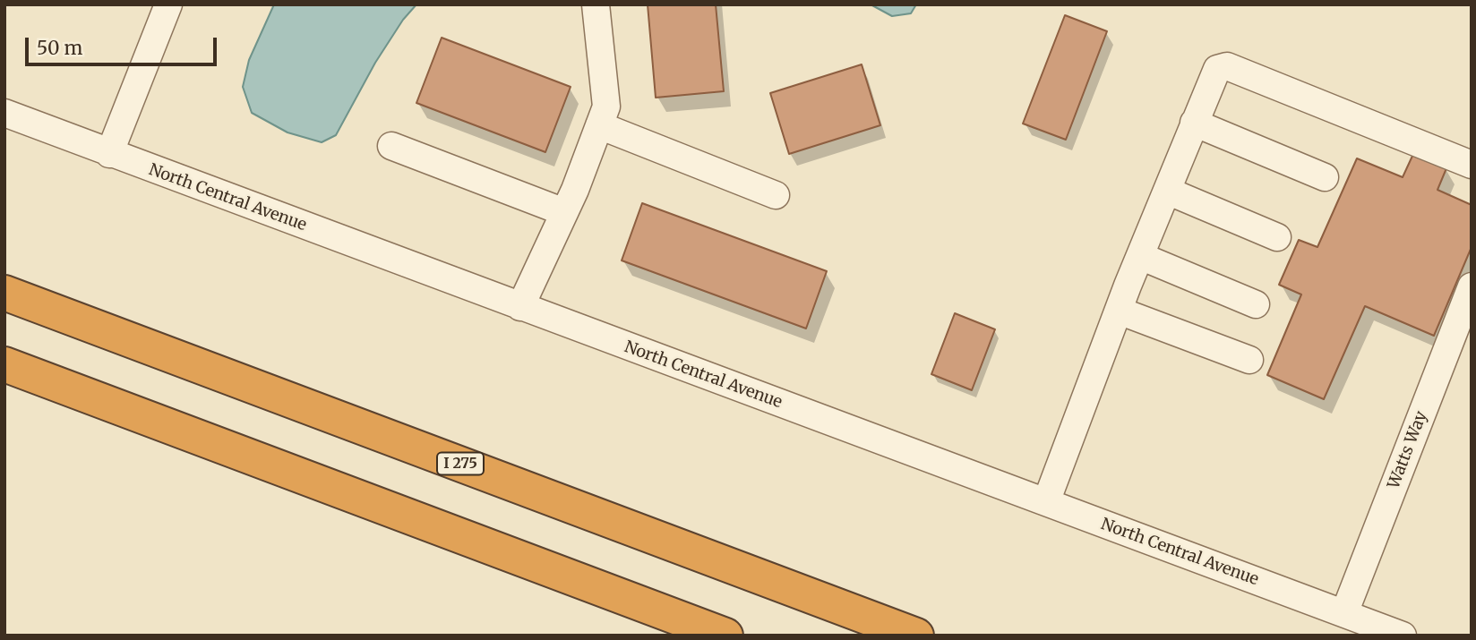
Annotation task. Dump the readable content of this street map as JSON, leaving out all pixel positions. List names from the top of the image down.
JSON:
{
  "streets": {
    "highway": ["I 275"],
    "street": ["North Central Avenue", "Watts Way"]
  },
  "crossings": [
    ["North Central Avenue", "Watts Way"]
  ],
  "scale_bar": "50 m"
}
